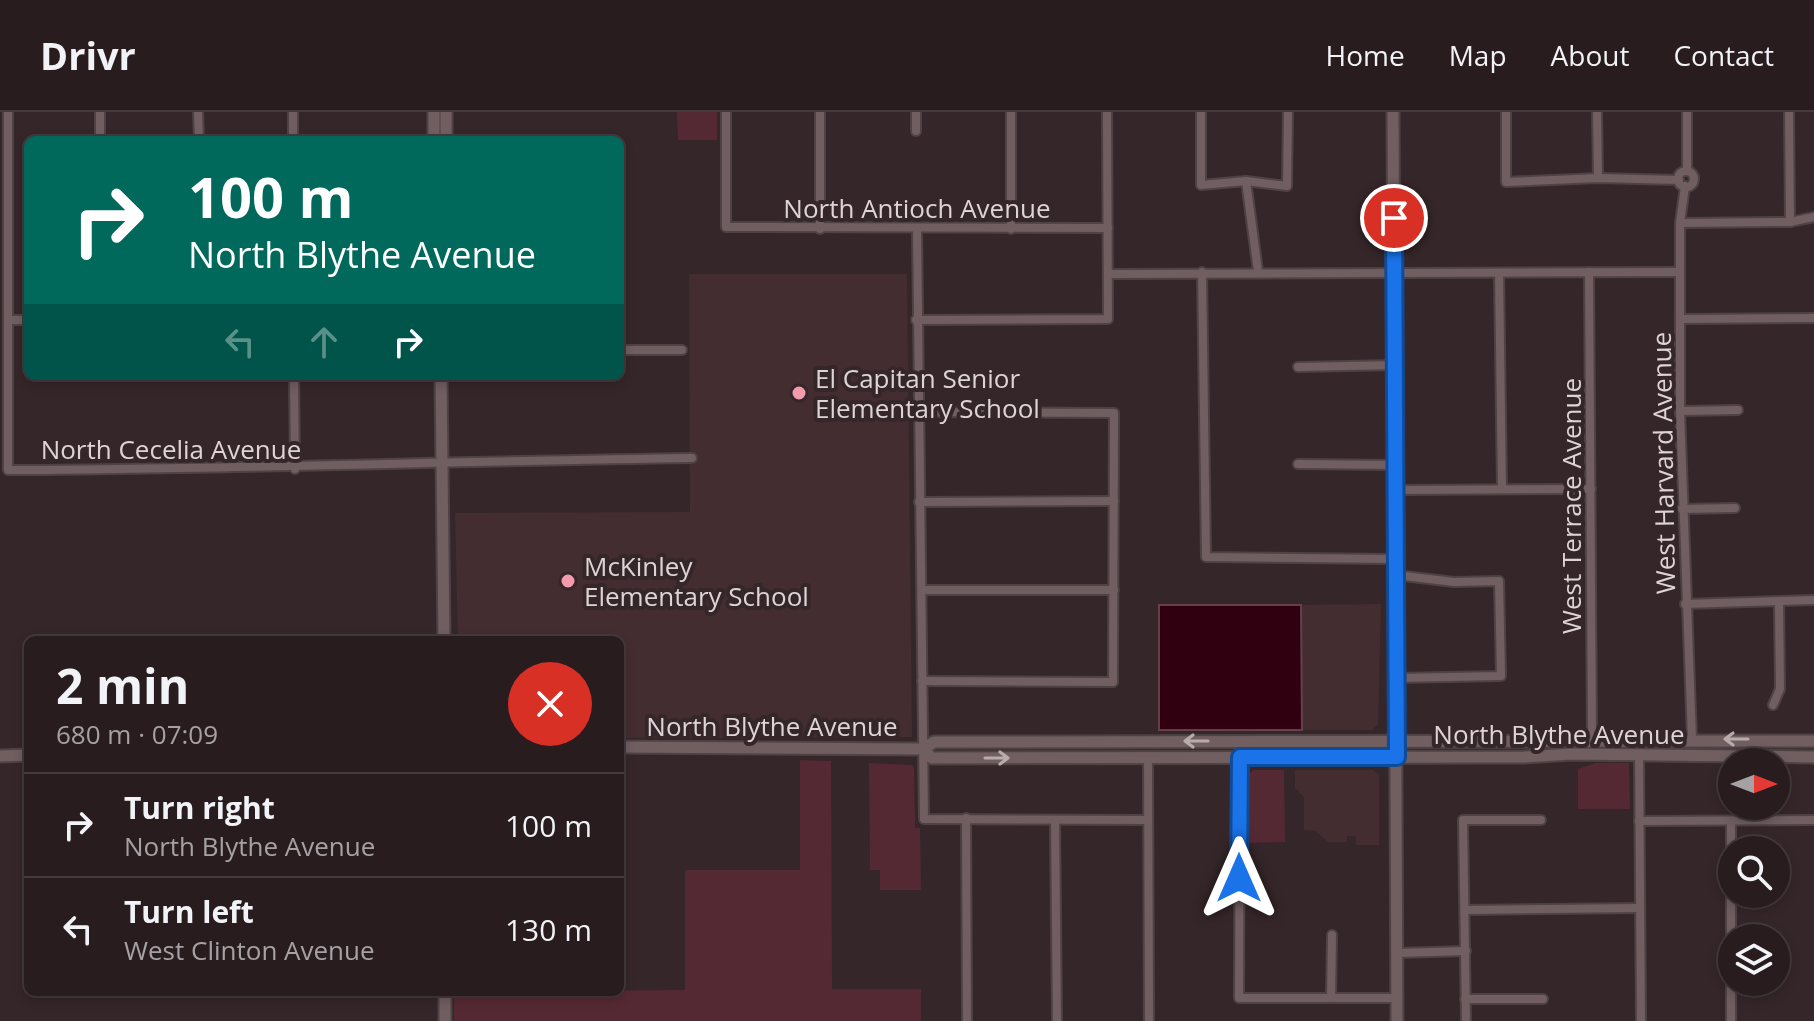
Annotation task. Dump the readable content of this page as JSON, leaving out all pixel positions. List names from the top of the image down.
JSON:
{
  "streets": {
    "street": [
      "North Antioch Avenue",
      "North Cecelia Avenue",
      "West Harvard Avenue",
      "West Terrace Avenue",
      "North Blythe Avenue"
    ]
  },
  "crossings": [
    ["West Harvard Avenue", "North Blythe Avenue"],
    ["West Terrace Avenue", "North Blythe Avenue"]
  ],
  "places": ["El Capitan Senior Elementary School", "McKinley Elementary School"],
  "north": "right",
  "page": {
    "header": "Drivr",
    "nav": [
      "Home",
      "Map",
      "About",
      "Contact"
    ],
    "turn": ["100 m", "North Blythe Avenue"],
    "heading": ["2 min", "680 m · 07:09"],
    "list": [
      {
        "name": "Turn right",
        "note": "North Blythe Avenue",
        "value": "100 m"
      },
      {
        "name": "Turn left",
        "note": "West Clinton Avenue",
        "value": "130 m"
      }
    ]
  }
}
